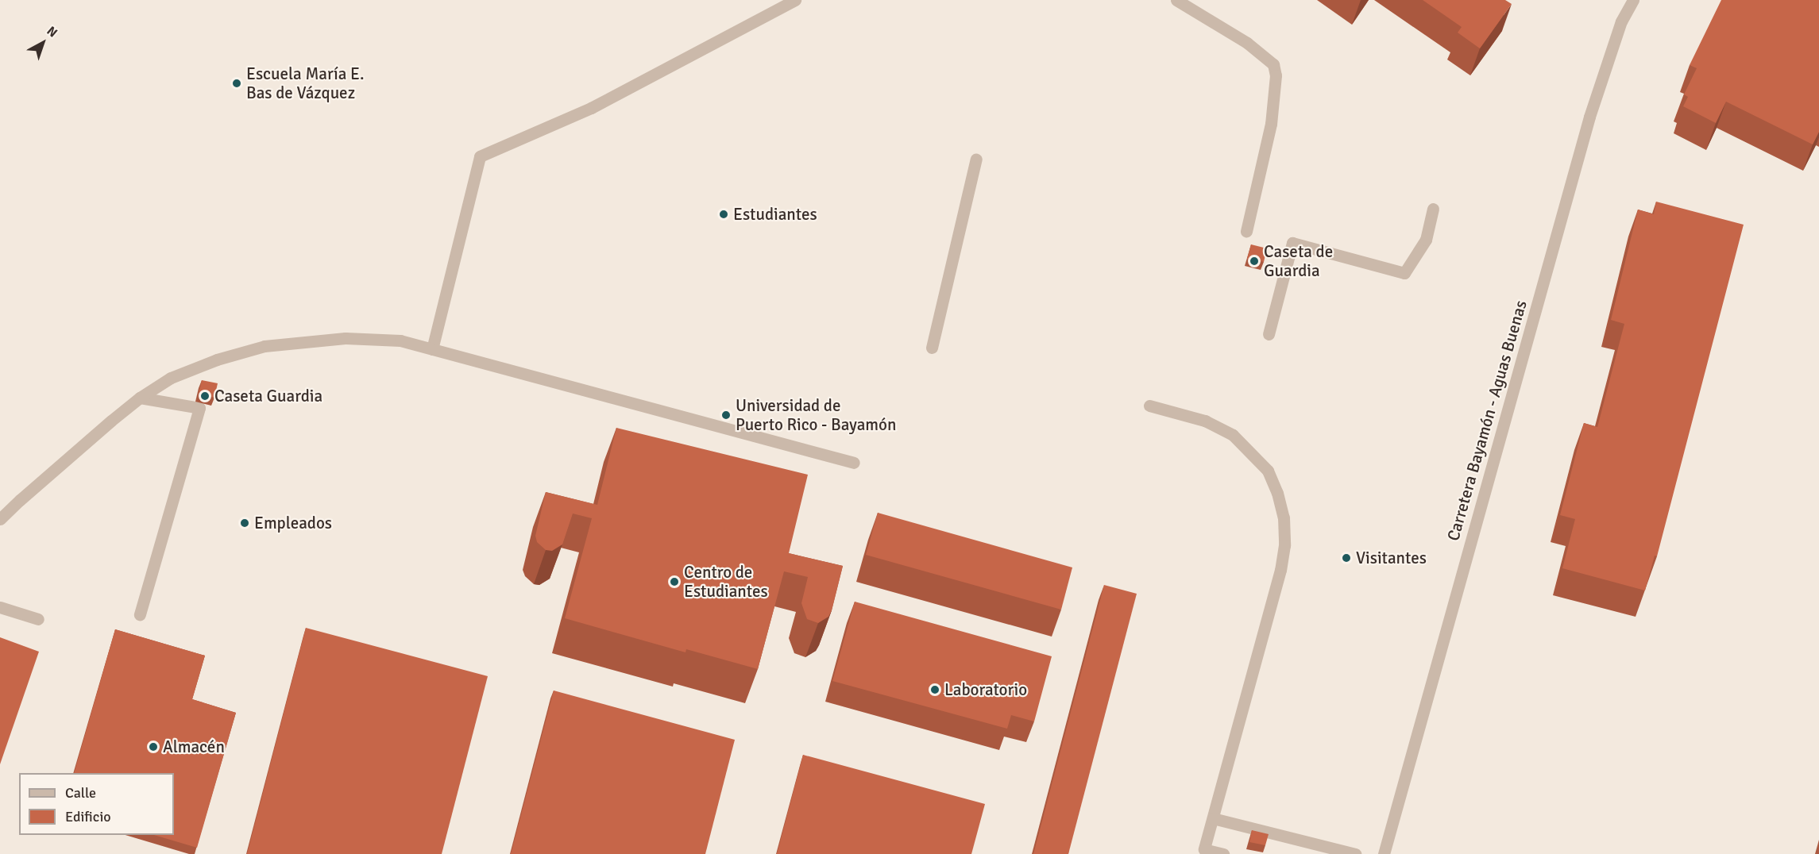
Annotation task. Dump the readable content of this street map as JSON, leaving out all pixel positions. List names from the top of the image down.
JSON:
{
  "streets": {
    "street": ["Carretera Bayamón - Aguas Buenas"]
  },
  "places": [
    "Escuela María E. Bas de Vázquez",
    "Estudiantes",
    "Caseta de Guardia",
    "Caseta Guardia",
    "Universidad de Puerto Rico - Bayamón",
    "Empleados",
    "Visitantes",
    "Centro de Estudiantes",
    "Laboratorio",
    "Almacén"
  ],
  "legend": ["Calle", "Edificio"],
  "north": "top right"
}
